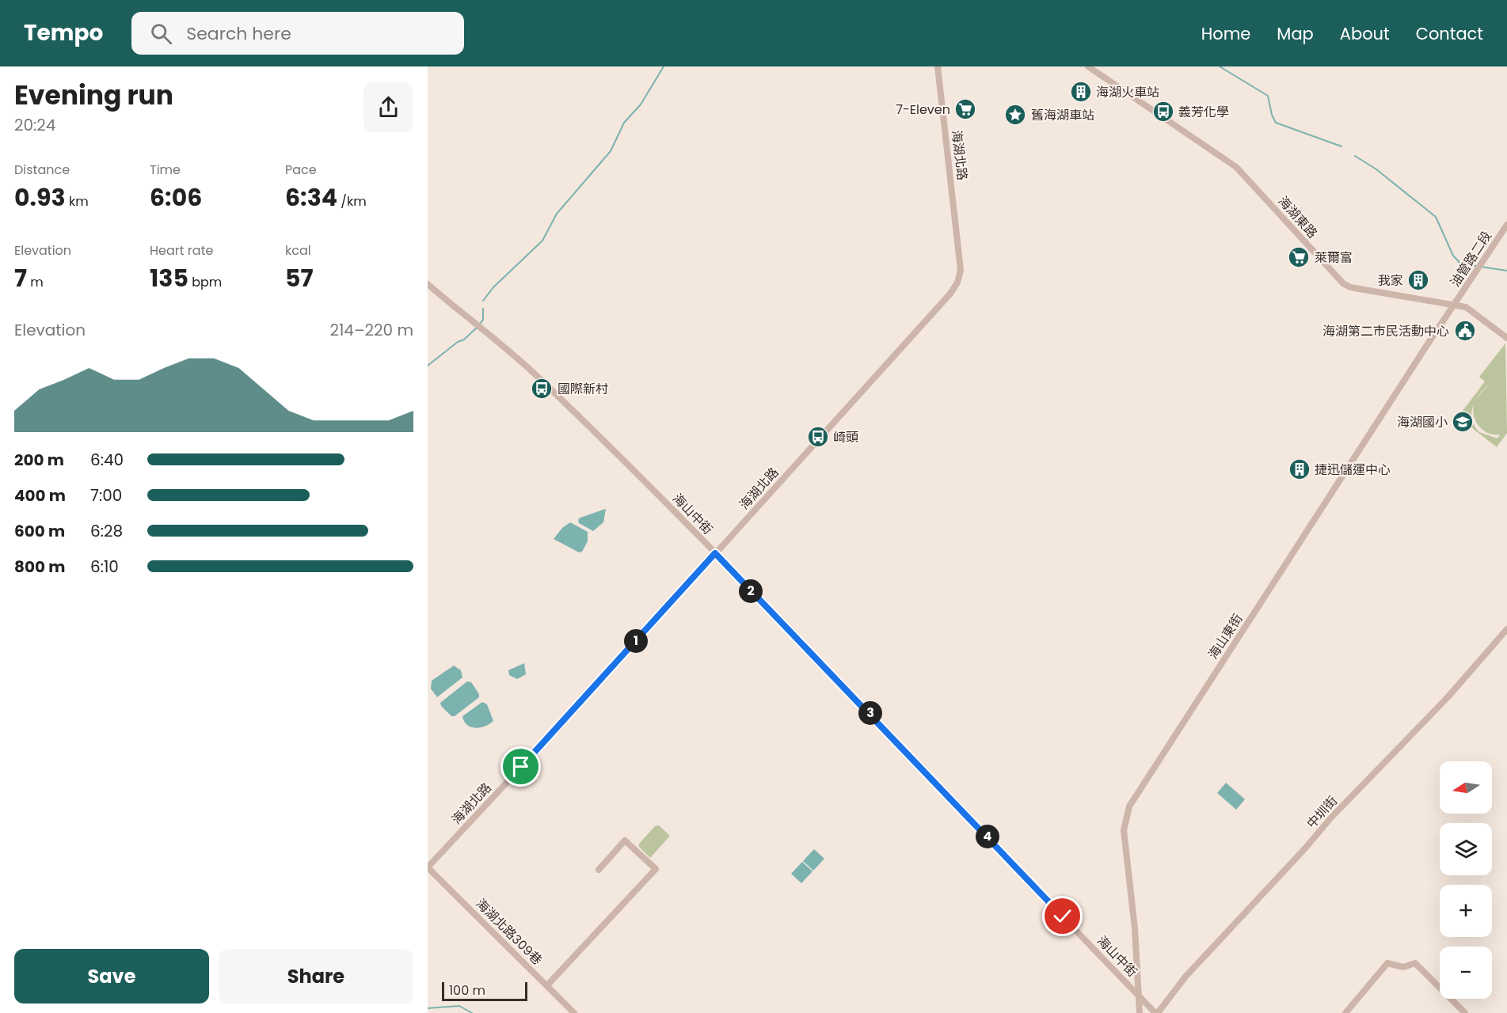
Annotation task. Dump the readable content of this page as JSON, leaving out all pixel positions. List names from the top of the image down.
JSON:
{
  "streets": {
    "street": [
      "海湖北路",
      "海湖東路",
      "油管路二段",
      "海山中街",
      "海山東街",
      "中圳街",
      "海湖北路309巷"
    ]
  },
  "crossings": [
    ["海湖北路", "海山中街"],
    ["海湖北路", "海湖北路309巷"],
    ["海湖東路", "油管路二段"],
    ["海湖東路", "海山東街"],
    ["油管路二段", "海山東街"],
    ["海山中街", "海山東街"],
    ["海山中街", "中圳街"]
  ],
  "places": {
    "building": ["海湖火車站", "我家", "捷迅儲運中心"],
    "supermarket": ["7-Eleven", "萊爾富"],
    "bus stop": ["義芳化學", "國際新村", "崎頭"],
    "place": ["舊海湖車站"],
    "public building": ["海湖第二市民活動中心"],
    "school or university": ["海湖國小"]
  },
  "scale_bar": "100 m",
  "north": "left",
  "page": {
    "header": "Tempo",
    "search": "Search here",
    "nav": [
      "Home",
      "Map",
      "About",
      "Contact"
    ],
    "heading": ["Evening run", "20:24"],
    "stats": [
      ["Distance", "0.93 km"],
      ["Time", "6:06"],
      ["Pace", "6:34 /km"],
      ["Elevation", "7 m"],
      ["Heart rate", "135 bpm"],
      ["kcal", "57"]
    ],
    "chart": ["Elevation", "214–220 m"],
    "list": [
      {
        "name": "200 m",
        "note": "6:40"
      },
      {
        "name": "400 m",
        "note": "7:00"
      },
      {
        "name": "600 m",
        "note": "6:28"
      },
      {
        "name": "800 m",
        "note": "6:10"
      }
    ],
    "pins": [
      "2",
      "1",
      "3",
      "4"
    ],
    "map_buttons": ["+", "−"],
    "buttons": ["Save", "Share"],
    "scale": "100 m"
  }
}
